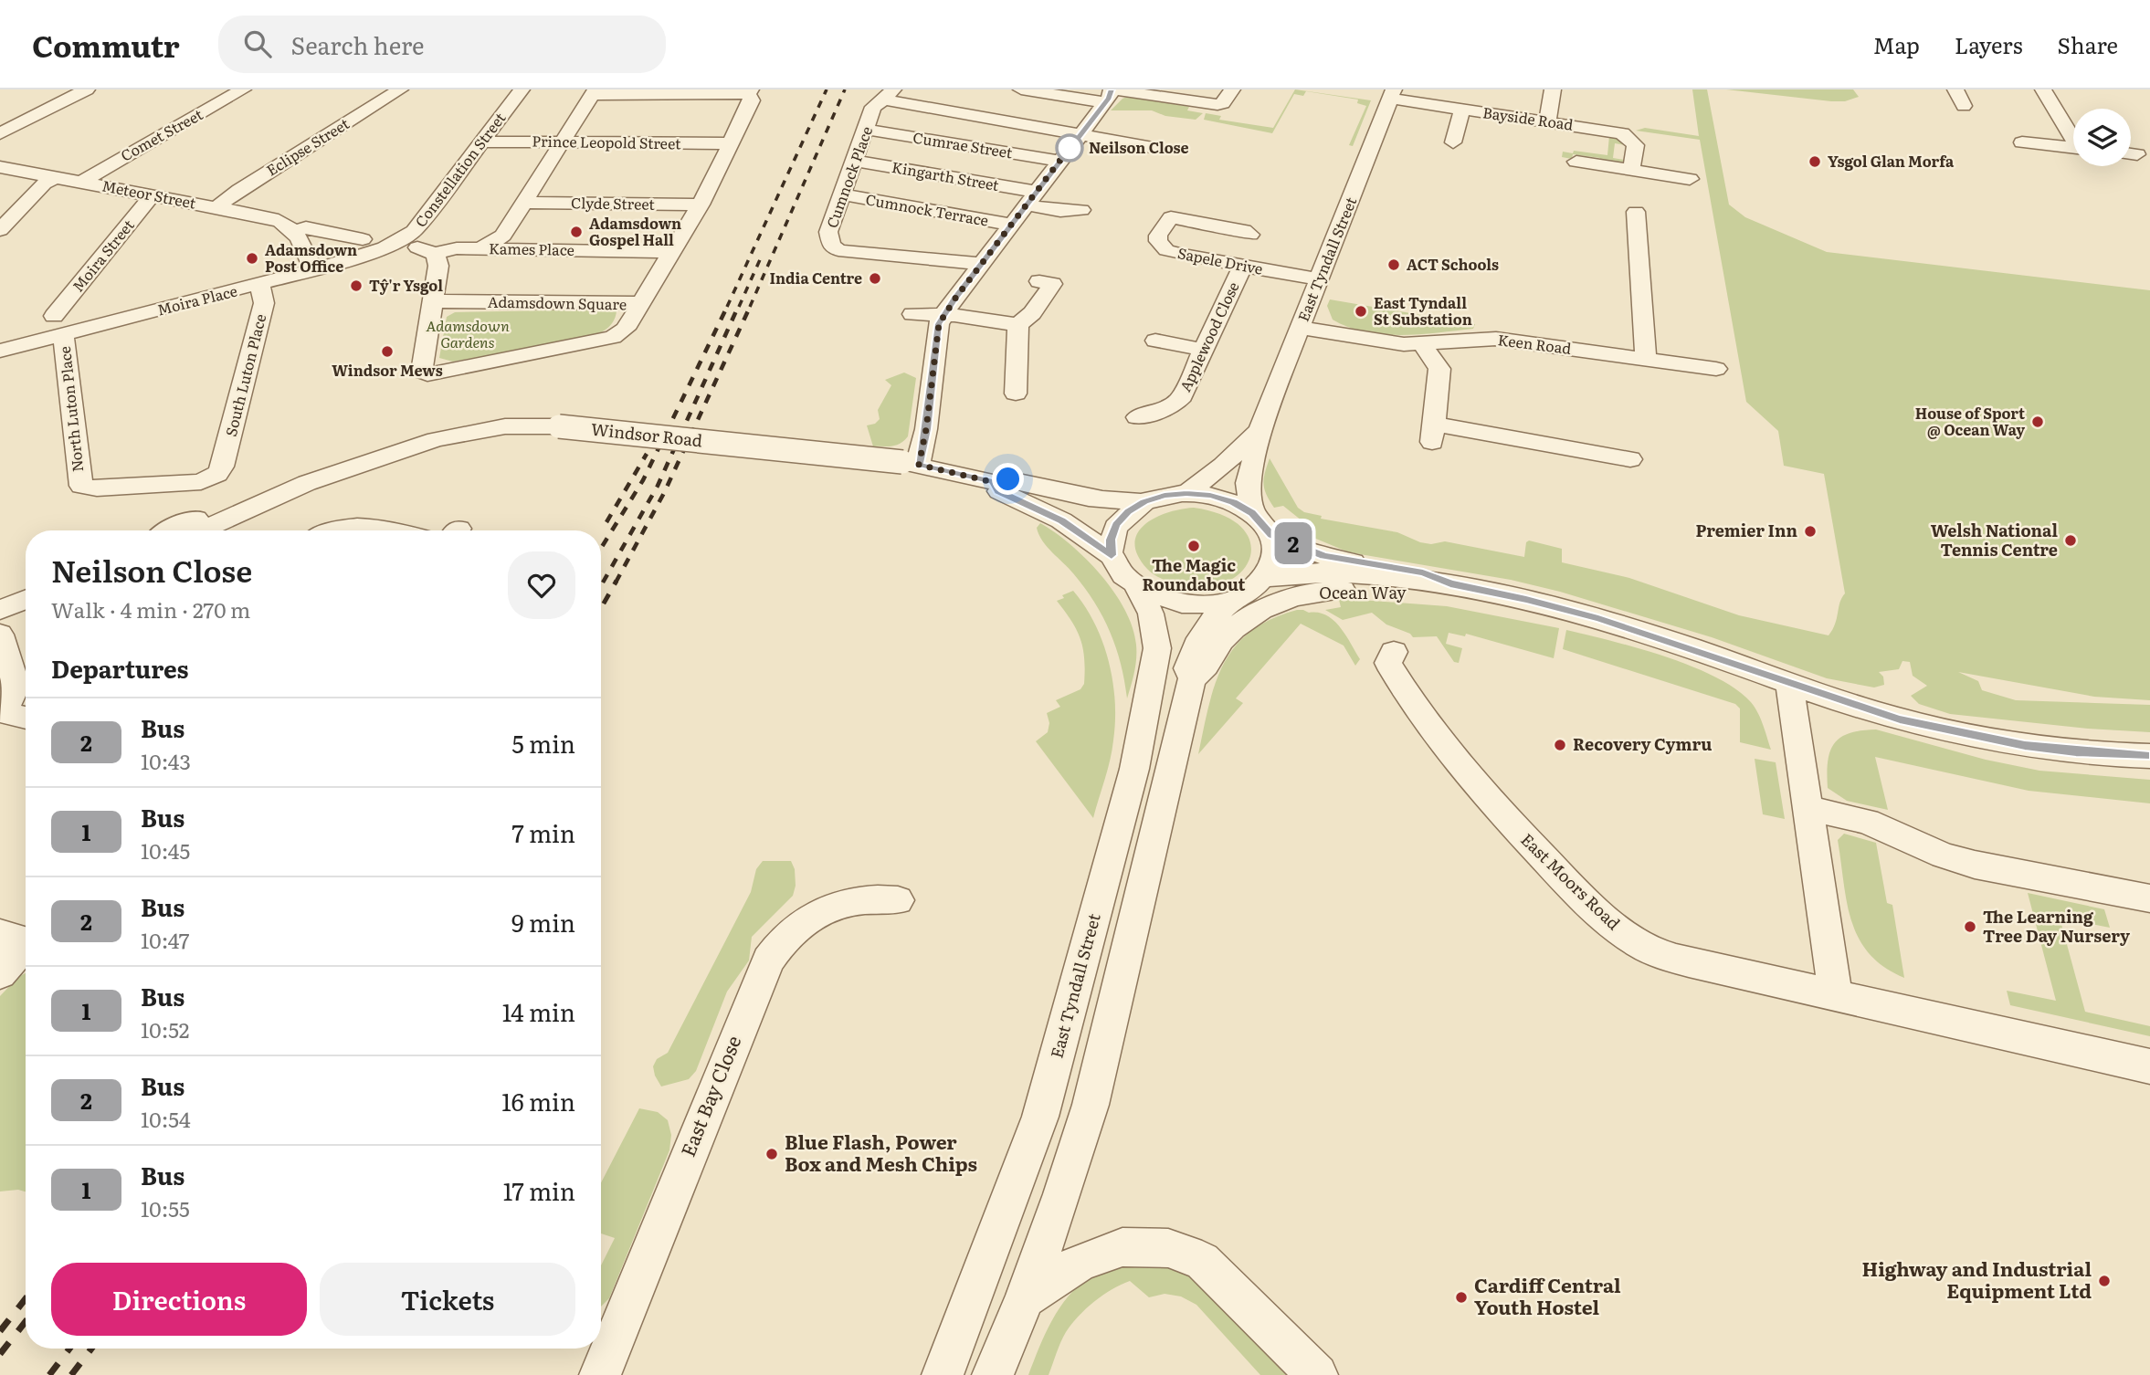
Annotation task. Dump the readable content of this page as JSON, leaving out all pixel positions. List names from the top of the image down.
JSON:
{
  "streets": {
    "street": [
      "Bayside Road",
      "Comet Street",
      "Prince Leopold Street",
      "Cumrae Street",
      "Eclipse Street",
      "Constellation Street",
      "Kingarth Street",
      "Cumnock Place",
      "Meteor Street",
      "Clyde Street",
      "Cumnock Terrace",
      "Kames Place",
      "Moira Street",
      "East Tyndall Street",
      "Sapele Drive",
      "Moira Place",
      "Adamsdown Square",
      "Applewood Close",
      "Keen Road",
      "South Luton Place",
      "North Luton Place",
      "Windsor Road",
      "Ocean Way",
      "East Moors Road",
      "East Bay Close"
    ]
  },
  "crossings": [
    ["Bayside Road", "East Tyndall Street"],
    ["Comet Street", "Meteor Street"],
    ["Prince Leopold Street", "Constellation Street"],
    ["Cumrae Street", "Cumnock Place"],
    ["Eclipse Street", "Meteor Street"],
    ["Constellation Street", "Kames Place"],
    ["Constellation Street", "Moira Place"],
    ["Kingarth Street", "Cumnock Place"],
    ["Cumnock Place", "Cumnock Terrace"],
    ["Meteor Street", "Moira Street"],
    ["Kames Place", "Moira Place"],
    ["Kames Place", "Adamsdown Square"],
    ["Moira Street", "Moira Place"],
    ["Moira Street", "North Luton Place"],
    ["East Tyndall Street", "Sapele Drive"],
    ["East Tyndall Street", "Keen Road"],
    ["East Tyndall Street", "Windsor Road"],
    ["East Tyndall Street", "Ocean Way"],
    ["Sapele Drive", "Applewood Close"],
    ["Moira Place", "South Luton Place"],
    ["Moira Place", "North Luton Place"],
    ["South Luton Place", "North Luton Place"],
    ["Windsor Road", "Ocean Way"]
  ],
  "parks": ["Adamsdown Gardens"],
  "places": [
    "Neilson Close",
    "Ysgol Glan Morfa",
    "Adamsdown Gospel Hall",
    "Adamsdown Post Office",
    "ACT Schools",
    "India Centre",
    "Tŷ'r Ysgol",
    "East Tyndall St Substation",
    "Windsor Mews",
    "House of Sport @ Ocean Way",
    "Premier Inn",
    "Welsh National Tennis Centre",
    "The Magic Roundabout",
    "Recovery Cymru",
    "The Learning Tree Day Nursery",
    "Blue Flash, Power Box and Mesh Chips",
    "Highway and Industrial Equipment Ltd",
    "Cardiff Central Youth Hostel"
  ],
  "lines": ["bus line 2"],
  "page": {
    "header": "Commutr",
    "search": "Search here",
    "nav": ["Map", "Layers", "Share"],
    "on_map": "2",
    "heading": [
      ["Neilson Close", "Walk · 4 min · 270 m"],
      "Departures"
    ],
    "list": [
      {
        "mark": "2",
        "name": "Bus",
        "note": "10:43",
        "value": "5 min"
      },
      {
        "mark": "1",
        "name": "Bus",
        "note": "10:45",
        "value": "7 min"
      },
      {
        "mark": "2",
        "name": "Bus",
        "note": "10:47",
        "value": "9 min"
      },
      {
        "mark": "1",
        "name": "Bus",
        "note": "10:52",
        "value": "14 min"
      },
      {
        "mark": "2",
        "name": "Bus",
        "note": "10:54",
        "value": "16 min"
      },
      {
        "mark": "1",
        "name": "Bus",
        "note": "10:55",
        "value": "17 min"
      }
    ],
    "buttons": ["Directions", "Tickets"]
  }
}
